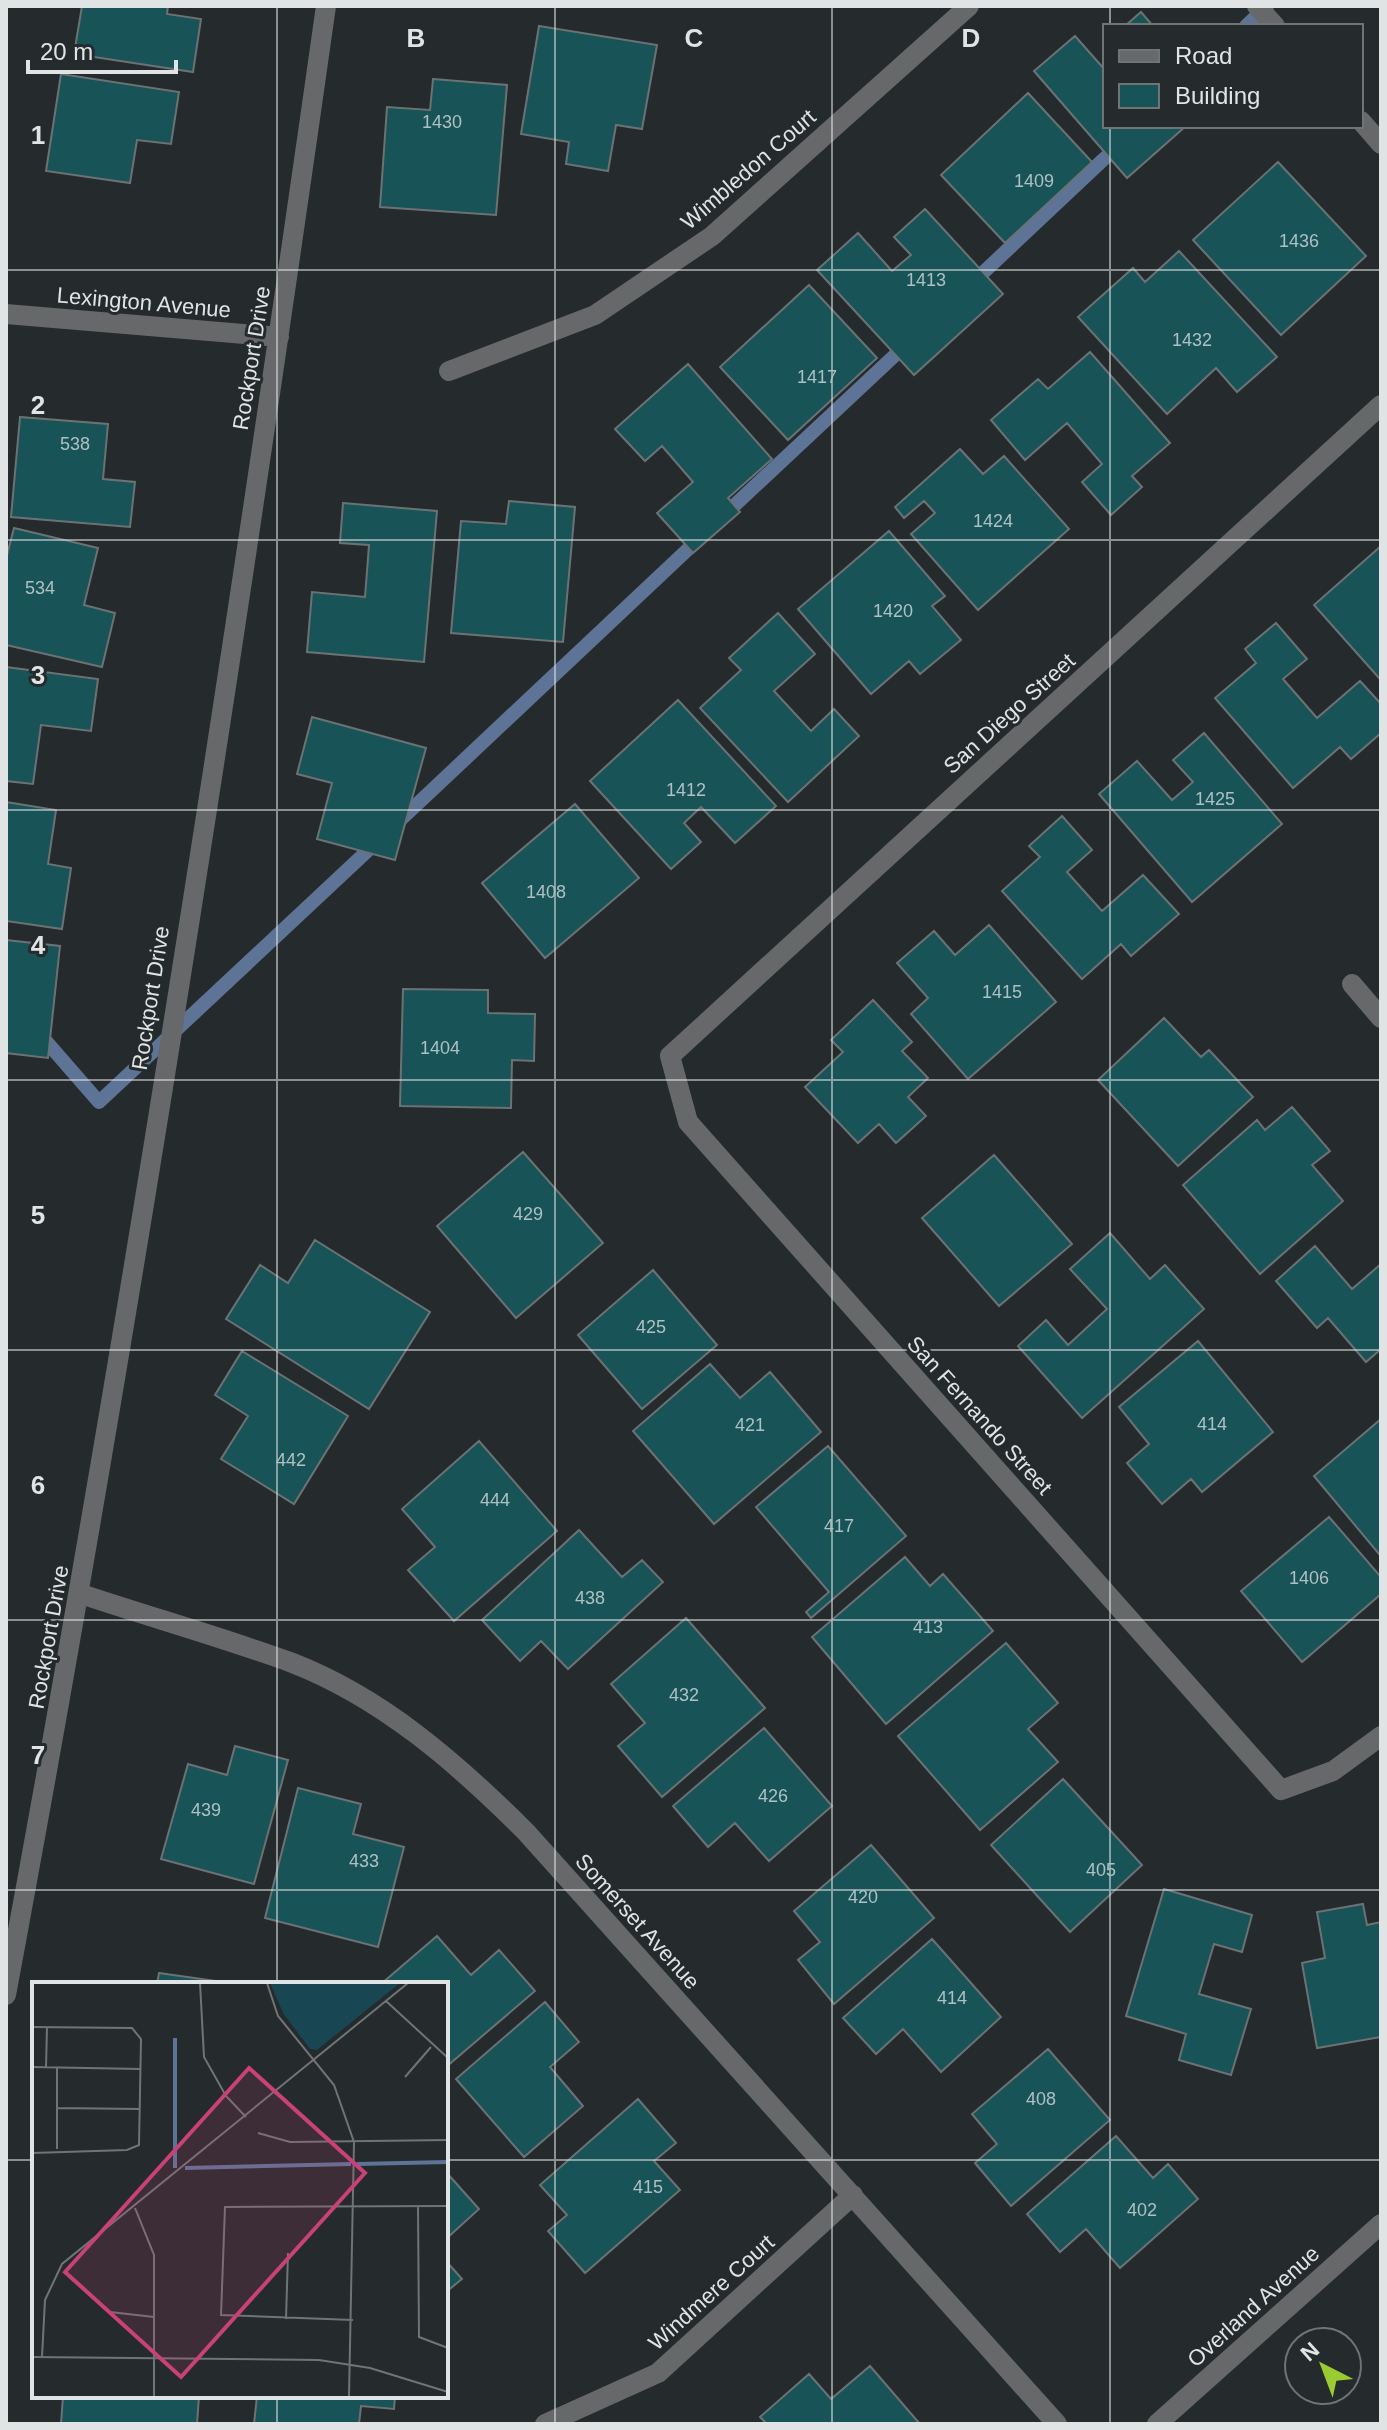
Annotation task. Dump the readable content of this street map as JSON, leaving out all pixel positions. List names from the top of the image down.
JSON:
{
  "streets": {
    "street": [
      "Wimbledon Court",
      "Lexington Avenue",
      "Rockport Drive",
      "San Diego Street",
      "San Fernando Street",
      "Somerset Avenue",
      "Windmere Court",
      "Overland Avenue"
    ]
  },
  "crossings": [
    ["Lexington Avenue", "Rockport Drive"],
    ["Rockport Drive", "Somerset Avenue"],
    ["San Diego Street", "San Fernando Street"],
    ["Somerset Avenue", "Windmere Court"]
  ],
  "house_numbers": [
    "1430",
    "1409",
    "1436",
    "1413",
    "1432",
    "1417",
    "538",
    "1424",
    "534",
    "1420",
    "1412",
    "1425",
    "1408",
    "1415",
    "1404",
    "429",
    "425",
    "414",
    "421",
    "442",
    "444",
    "417",
    "1406",
    "438",
    "413",
    "432",
    "426",
    "439",
    "433",
    "405",
    "420",
    "414",
    "408",
    "415",
    "402"
  ],
  "legend": ["Road", "Building"],
  "scale_bar": "20 m",
  "north": "top left",
  "grid": {
    "columns": ["B", "C", "D"],
    "rows": [
      "1",
      "2",
      "3",
      "4",
      "5",
      "6",
      "7"
    ]
  }
}
